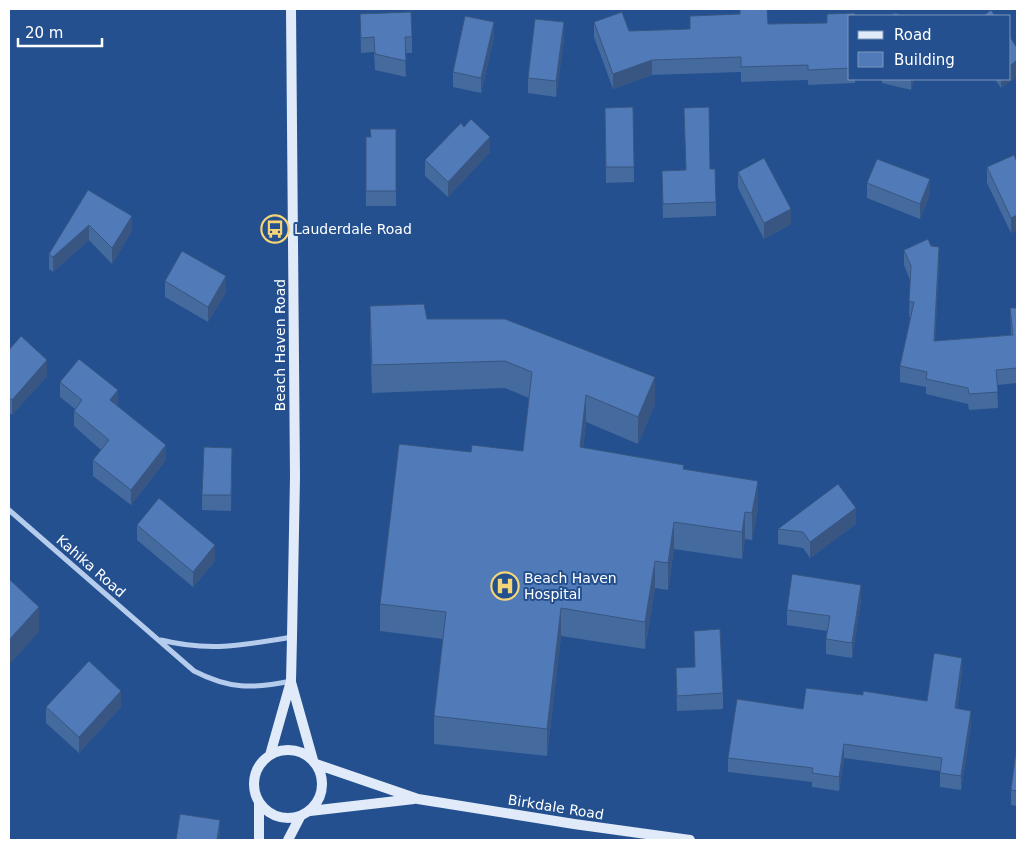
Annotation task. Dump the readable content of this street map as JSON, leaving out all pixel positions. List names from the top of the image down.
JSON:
{
  "streets": {
    "main road": ["Beach Haven Road", "Birkdale Road"],
    "street": ["Kahika Road"]
  },
  "crossings": [
    ["Beach Haven Road", "Kahika Road"],
    ["Beach Haven Road", "Birkdale Road"]
  ],
  "places": {
    "bus stop": ["Lauderdale Road"],
    "hospital": ["Beach Haven Hospital"]
  },
  "legend": ["Road", "Building"],
  "scale_bar": "20 m"
}
